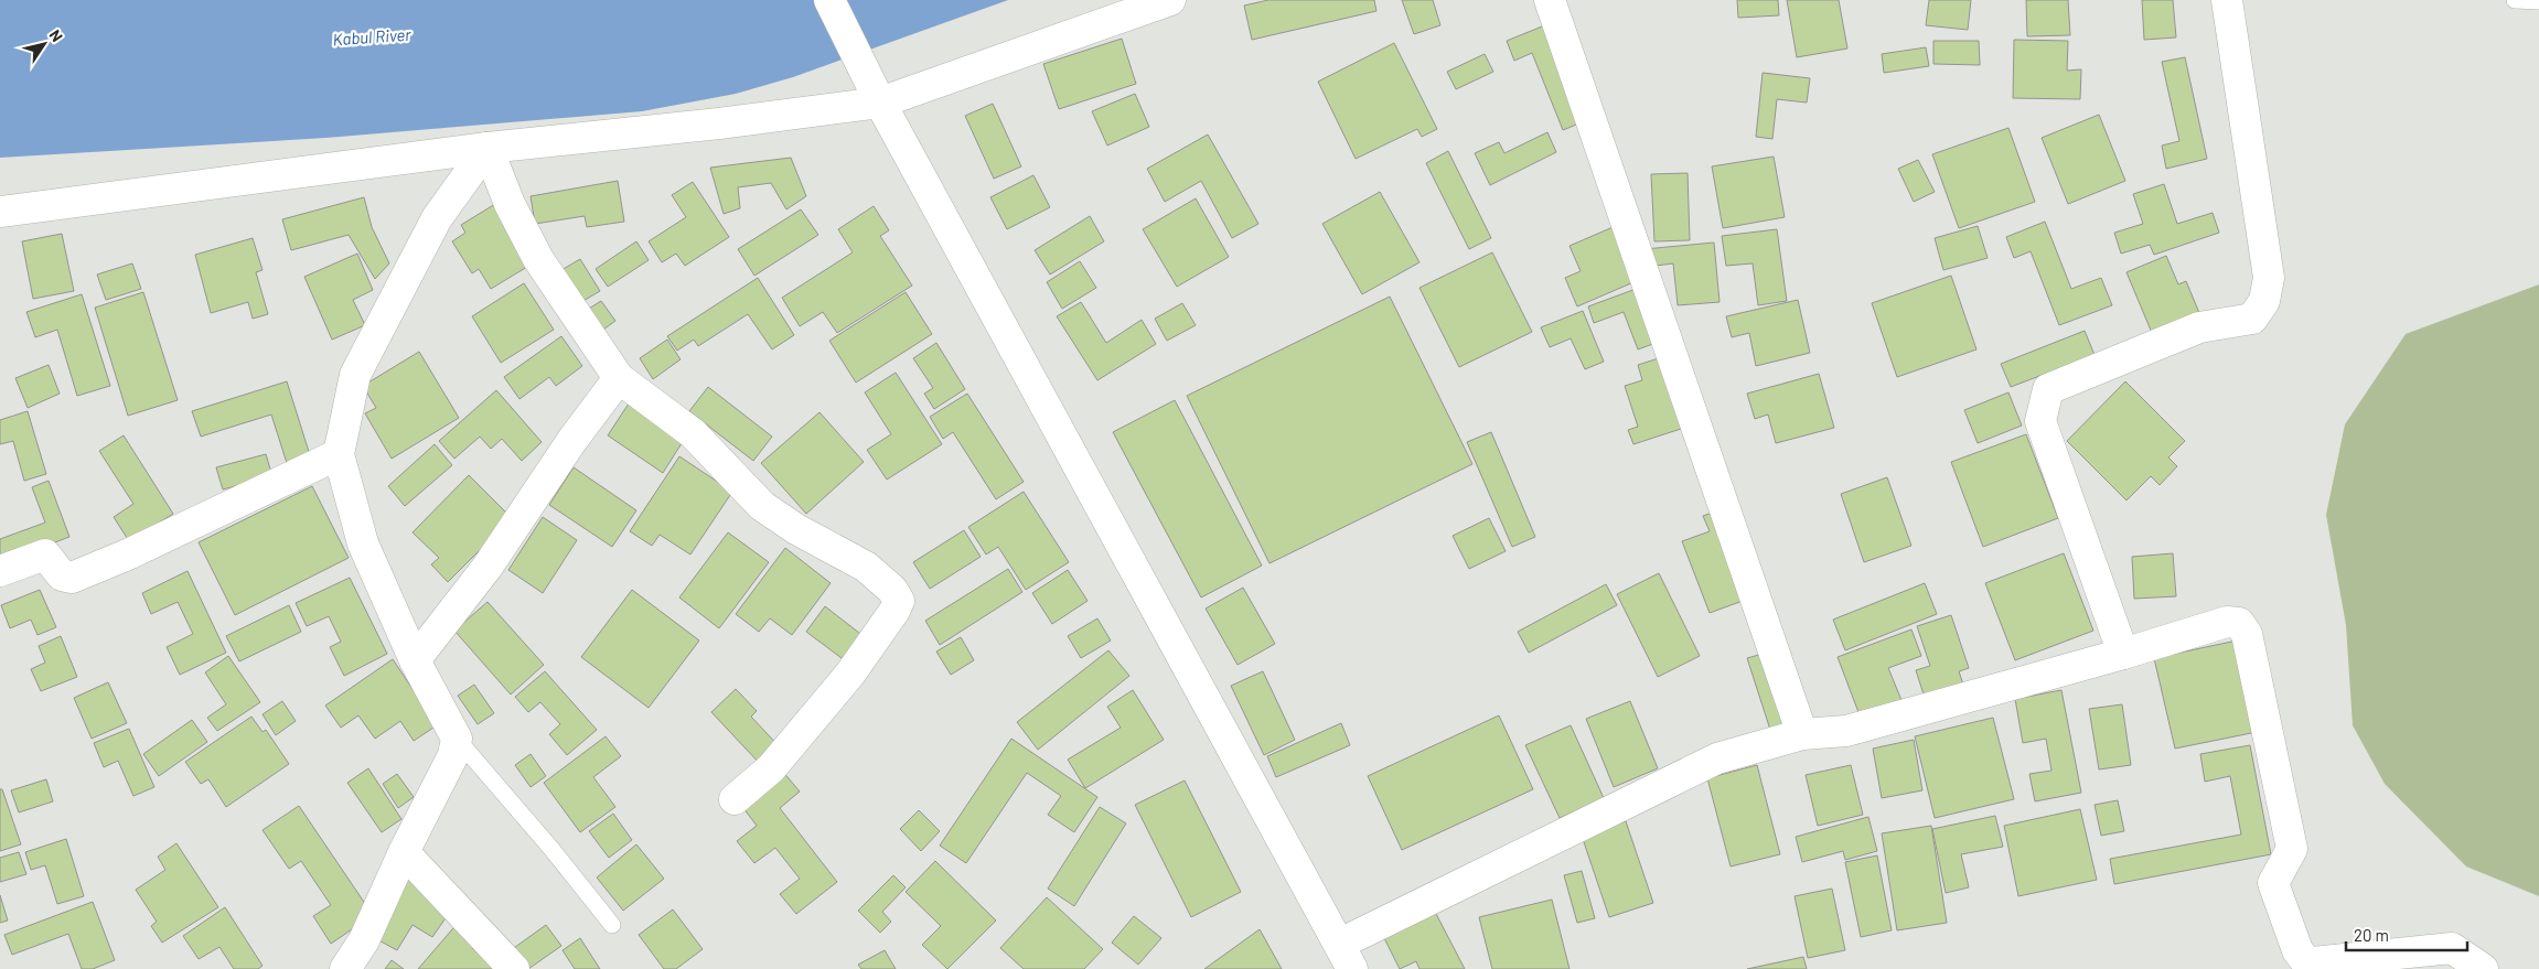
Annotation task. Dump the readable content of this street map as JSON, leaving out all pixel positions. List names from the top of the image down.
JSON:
{
  "water": ["Kabul River"],
  "scale_bar": "20 m",
  "north": "top right"
}
